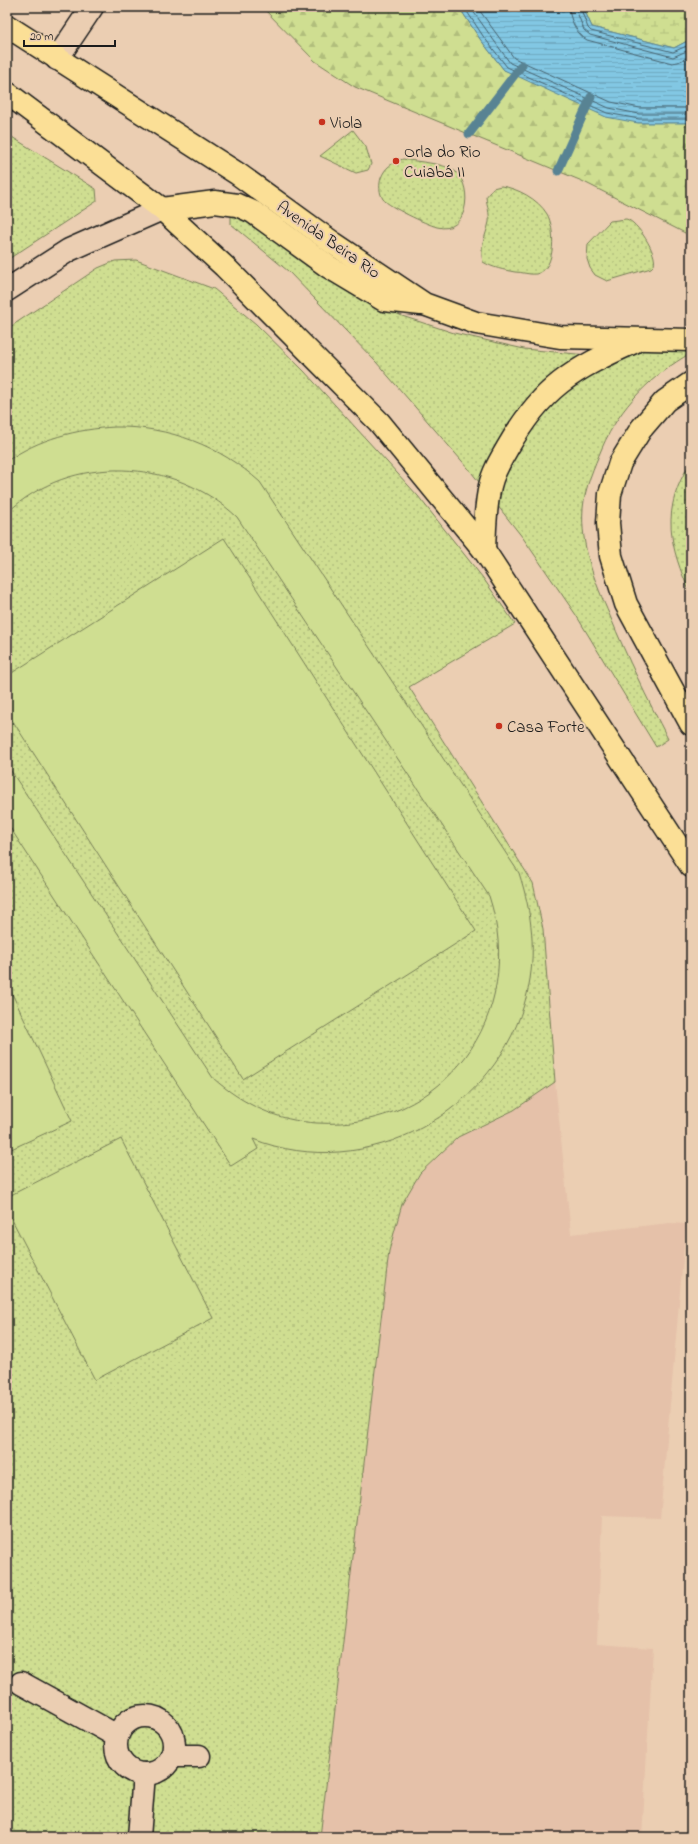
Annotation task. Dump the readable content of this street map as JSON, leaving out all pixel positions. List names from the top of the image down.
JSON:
{
  "streets": {
    "main road": ["Avenida Beira Rio"]
  },
  "places": ["Viola", "Orla do Rio Cuiabá II", "Casa Forte"],
  "scale_bar": "20 m"
}
